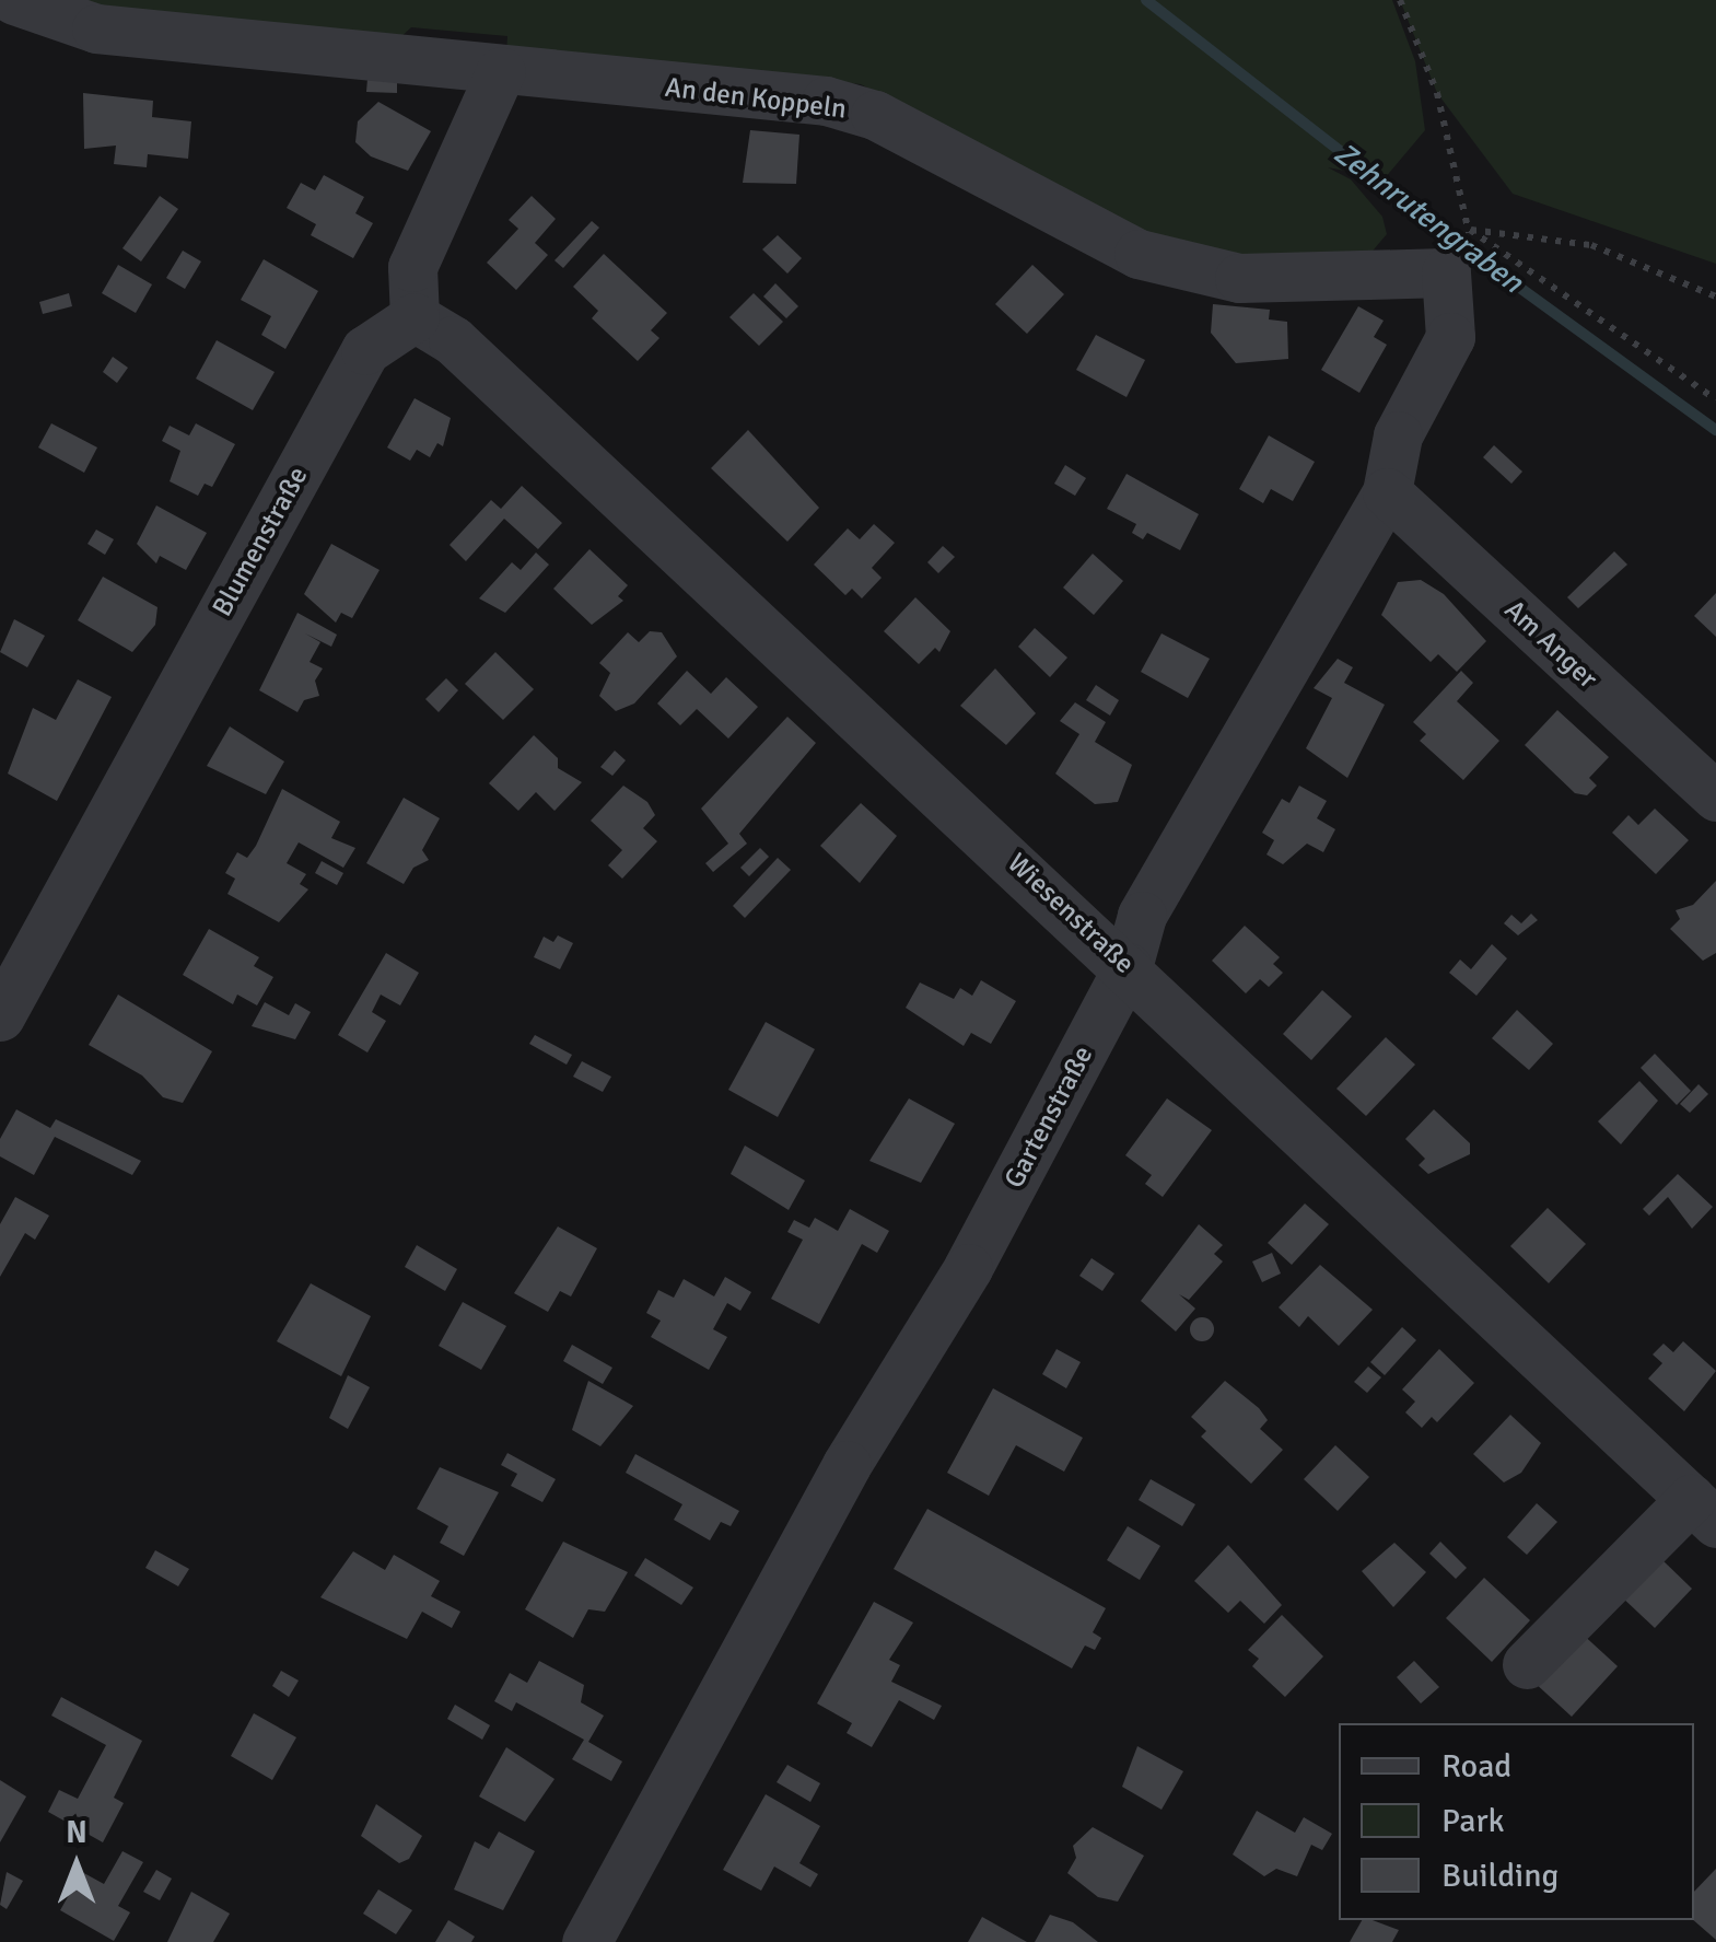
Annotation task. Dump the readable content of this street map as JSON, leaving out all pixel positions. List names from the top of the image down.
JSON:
{
  "streets": {
    "street": [
      "An den Koppeln",
      "Blumenstraße",
      "Am Anger",
      "Wiesenstraße",
      "Gartenstraße"
    ]
  },
  "crossings": [
    ["An den Koppeln", "Gartenstraße"],
    ["Blumenstraße", "Wiesenstraße"],
    ["Am Anger", "Gartenstraße"],
    ["Wiesenstraße", "Gartenstraße"]
  ],
  "water": ["Zehnrutengraben"],
  "legend": ["Road", "Park", "Building"],
  "north": "top"
}
